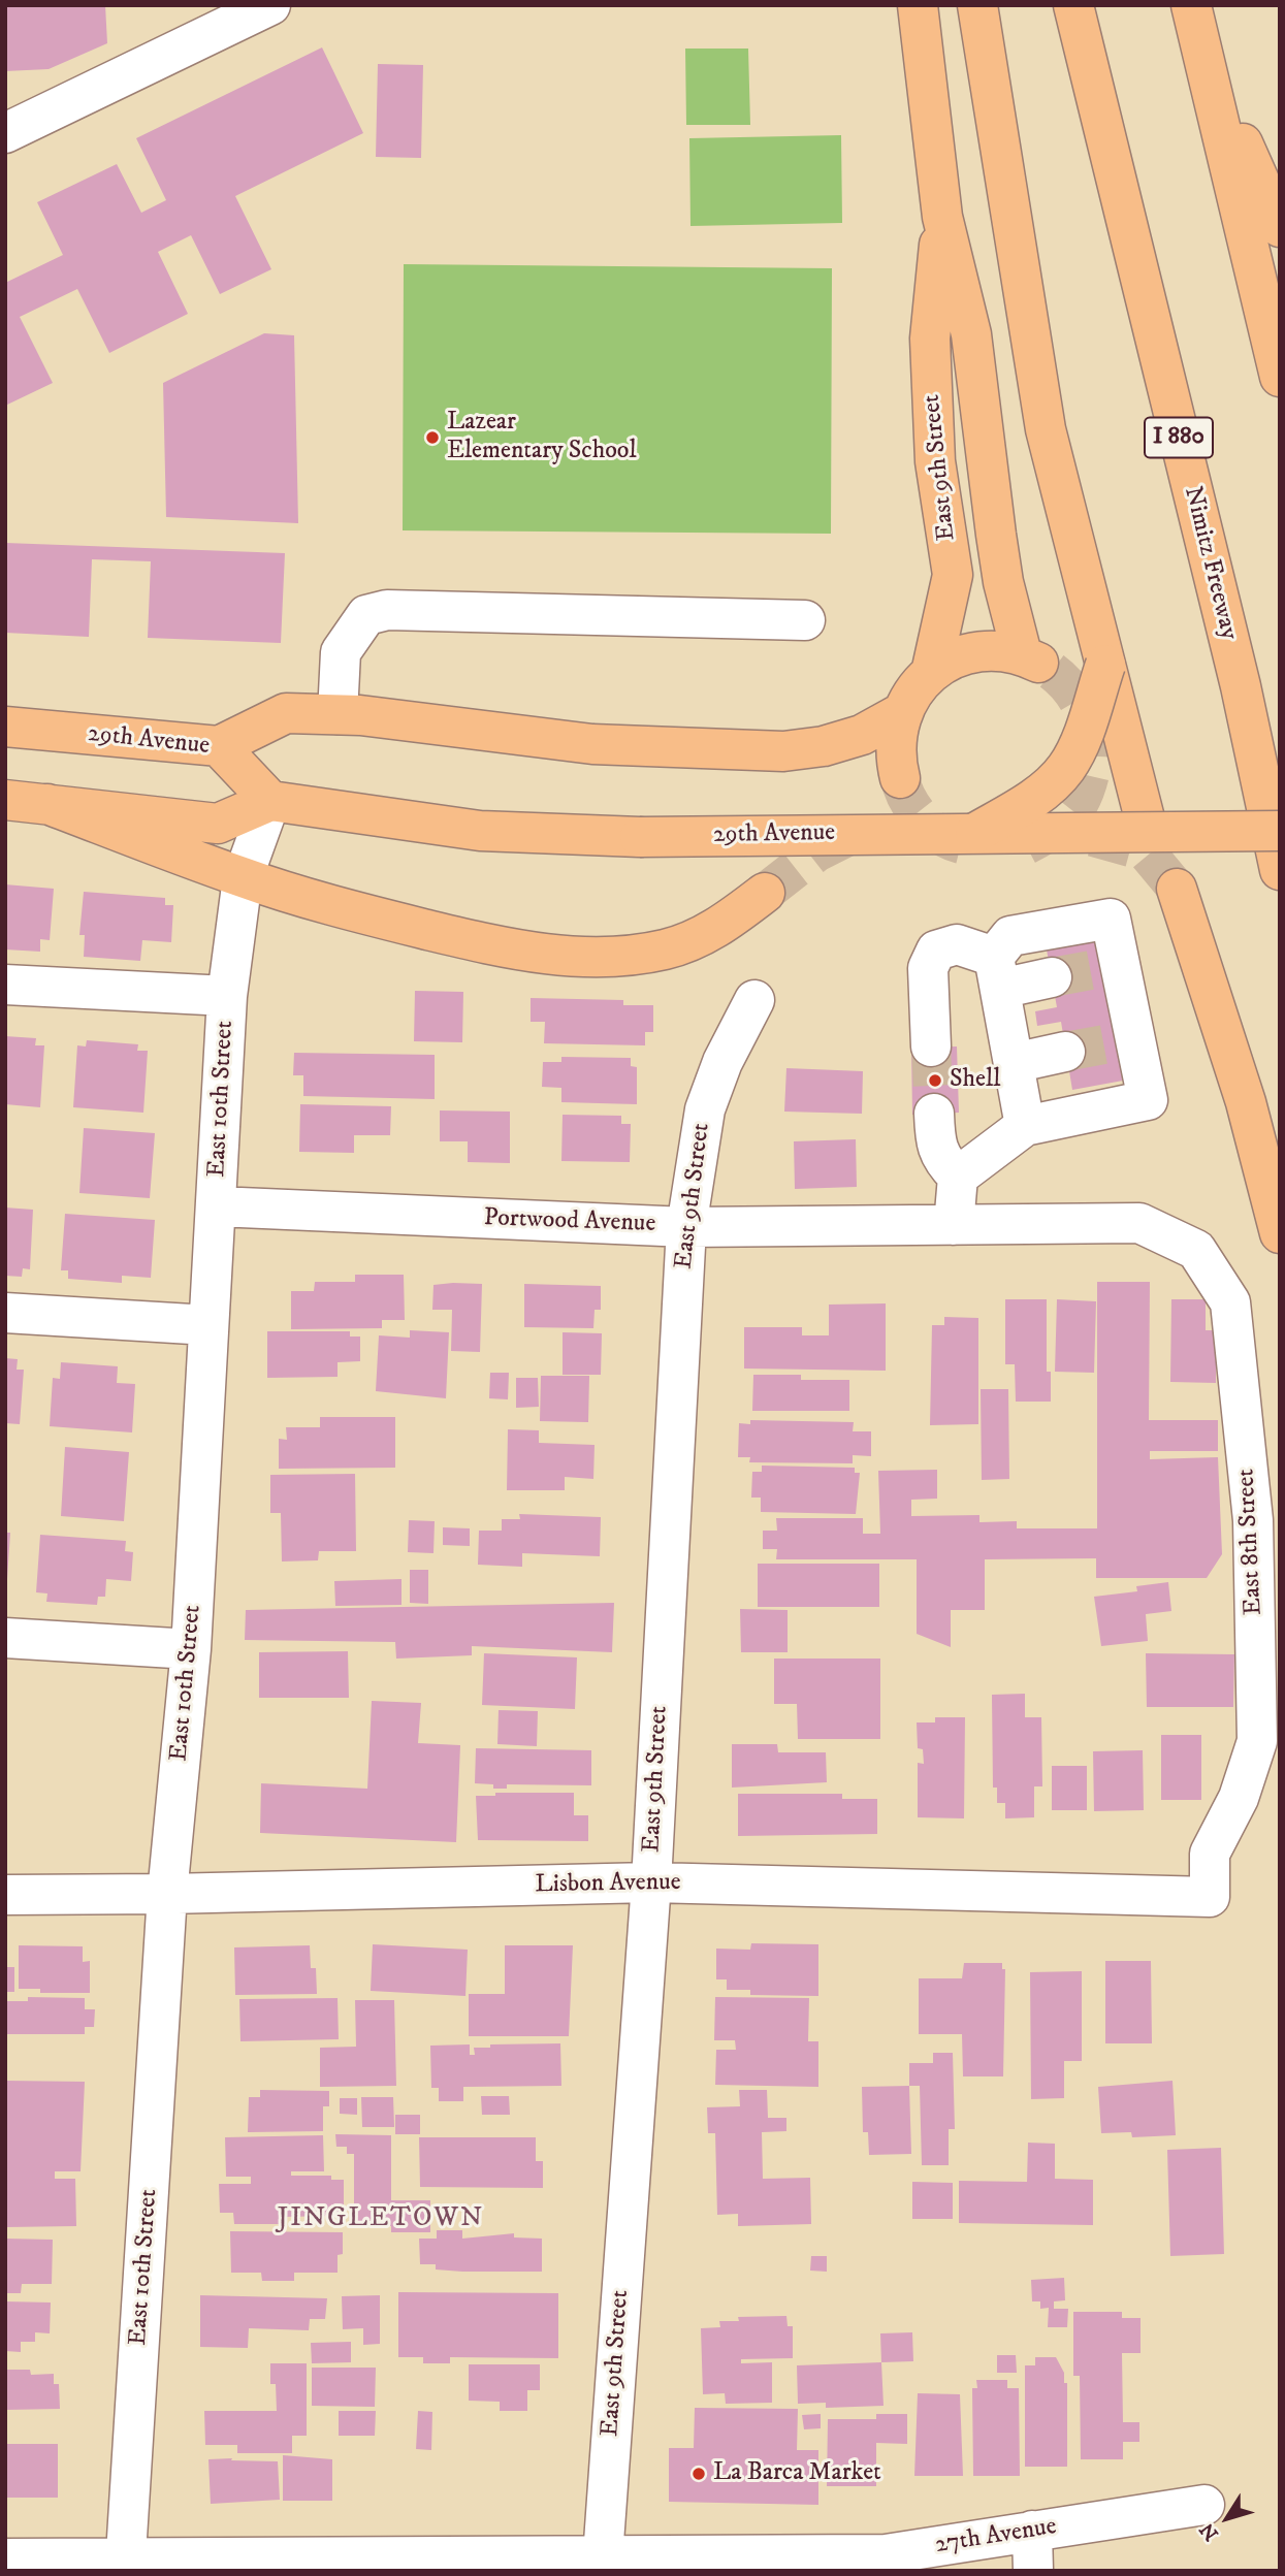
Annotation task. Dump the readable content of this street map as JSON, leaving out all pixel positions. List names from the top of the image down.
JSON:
{
  "streets": {
    "main road": [
      "I 880",
      "East 9th Street",
      "Nimitz Freeway",
      "29th Avenue"
    ],
    "street": [
      "East 10th Street",
      "Portwood Avenue",
      "East 8th Street",
      "Lisbon Avenue",
      "27th Avenue"
    ]
  },
  "crossings": [
    ["East 9th Street", "Portwood Avenue"],
    ["East 9th Street", "Lisbon Avenue"],
    ["East 9th Street", "27th Avenue"],
    ["29th Avenue", "East 10th Street"],
    ["East 10th Street", "Portwood Avenue"],
    ["East 10th Street", "Lisbon Avenue"],
    ["East 10th Street", "27th Avenue"],
    ["Portwood Avenue", "East 8th Street"],
    ["East 8th Street", "Lisbon Avenue"]
  ],
  "districts": ["JINGLETOWN"],
  "places": ["Lazear Elementary School", "Shell", "La Barca Market"],
  "north": "bottom left"
}
